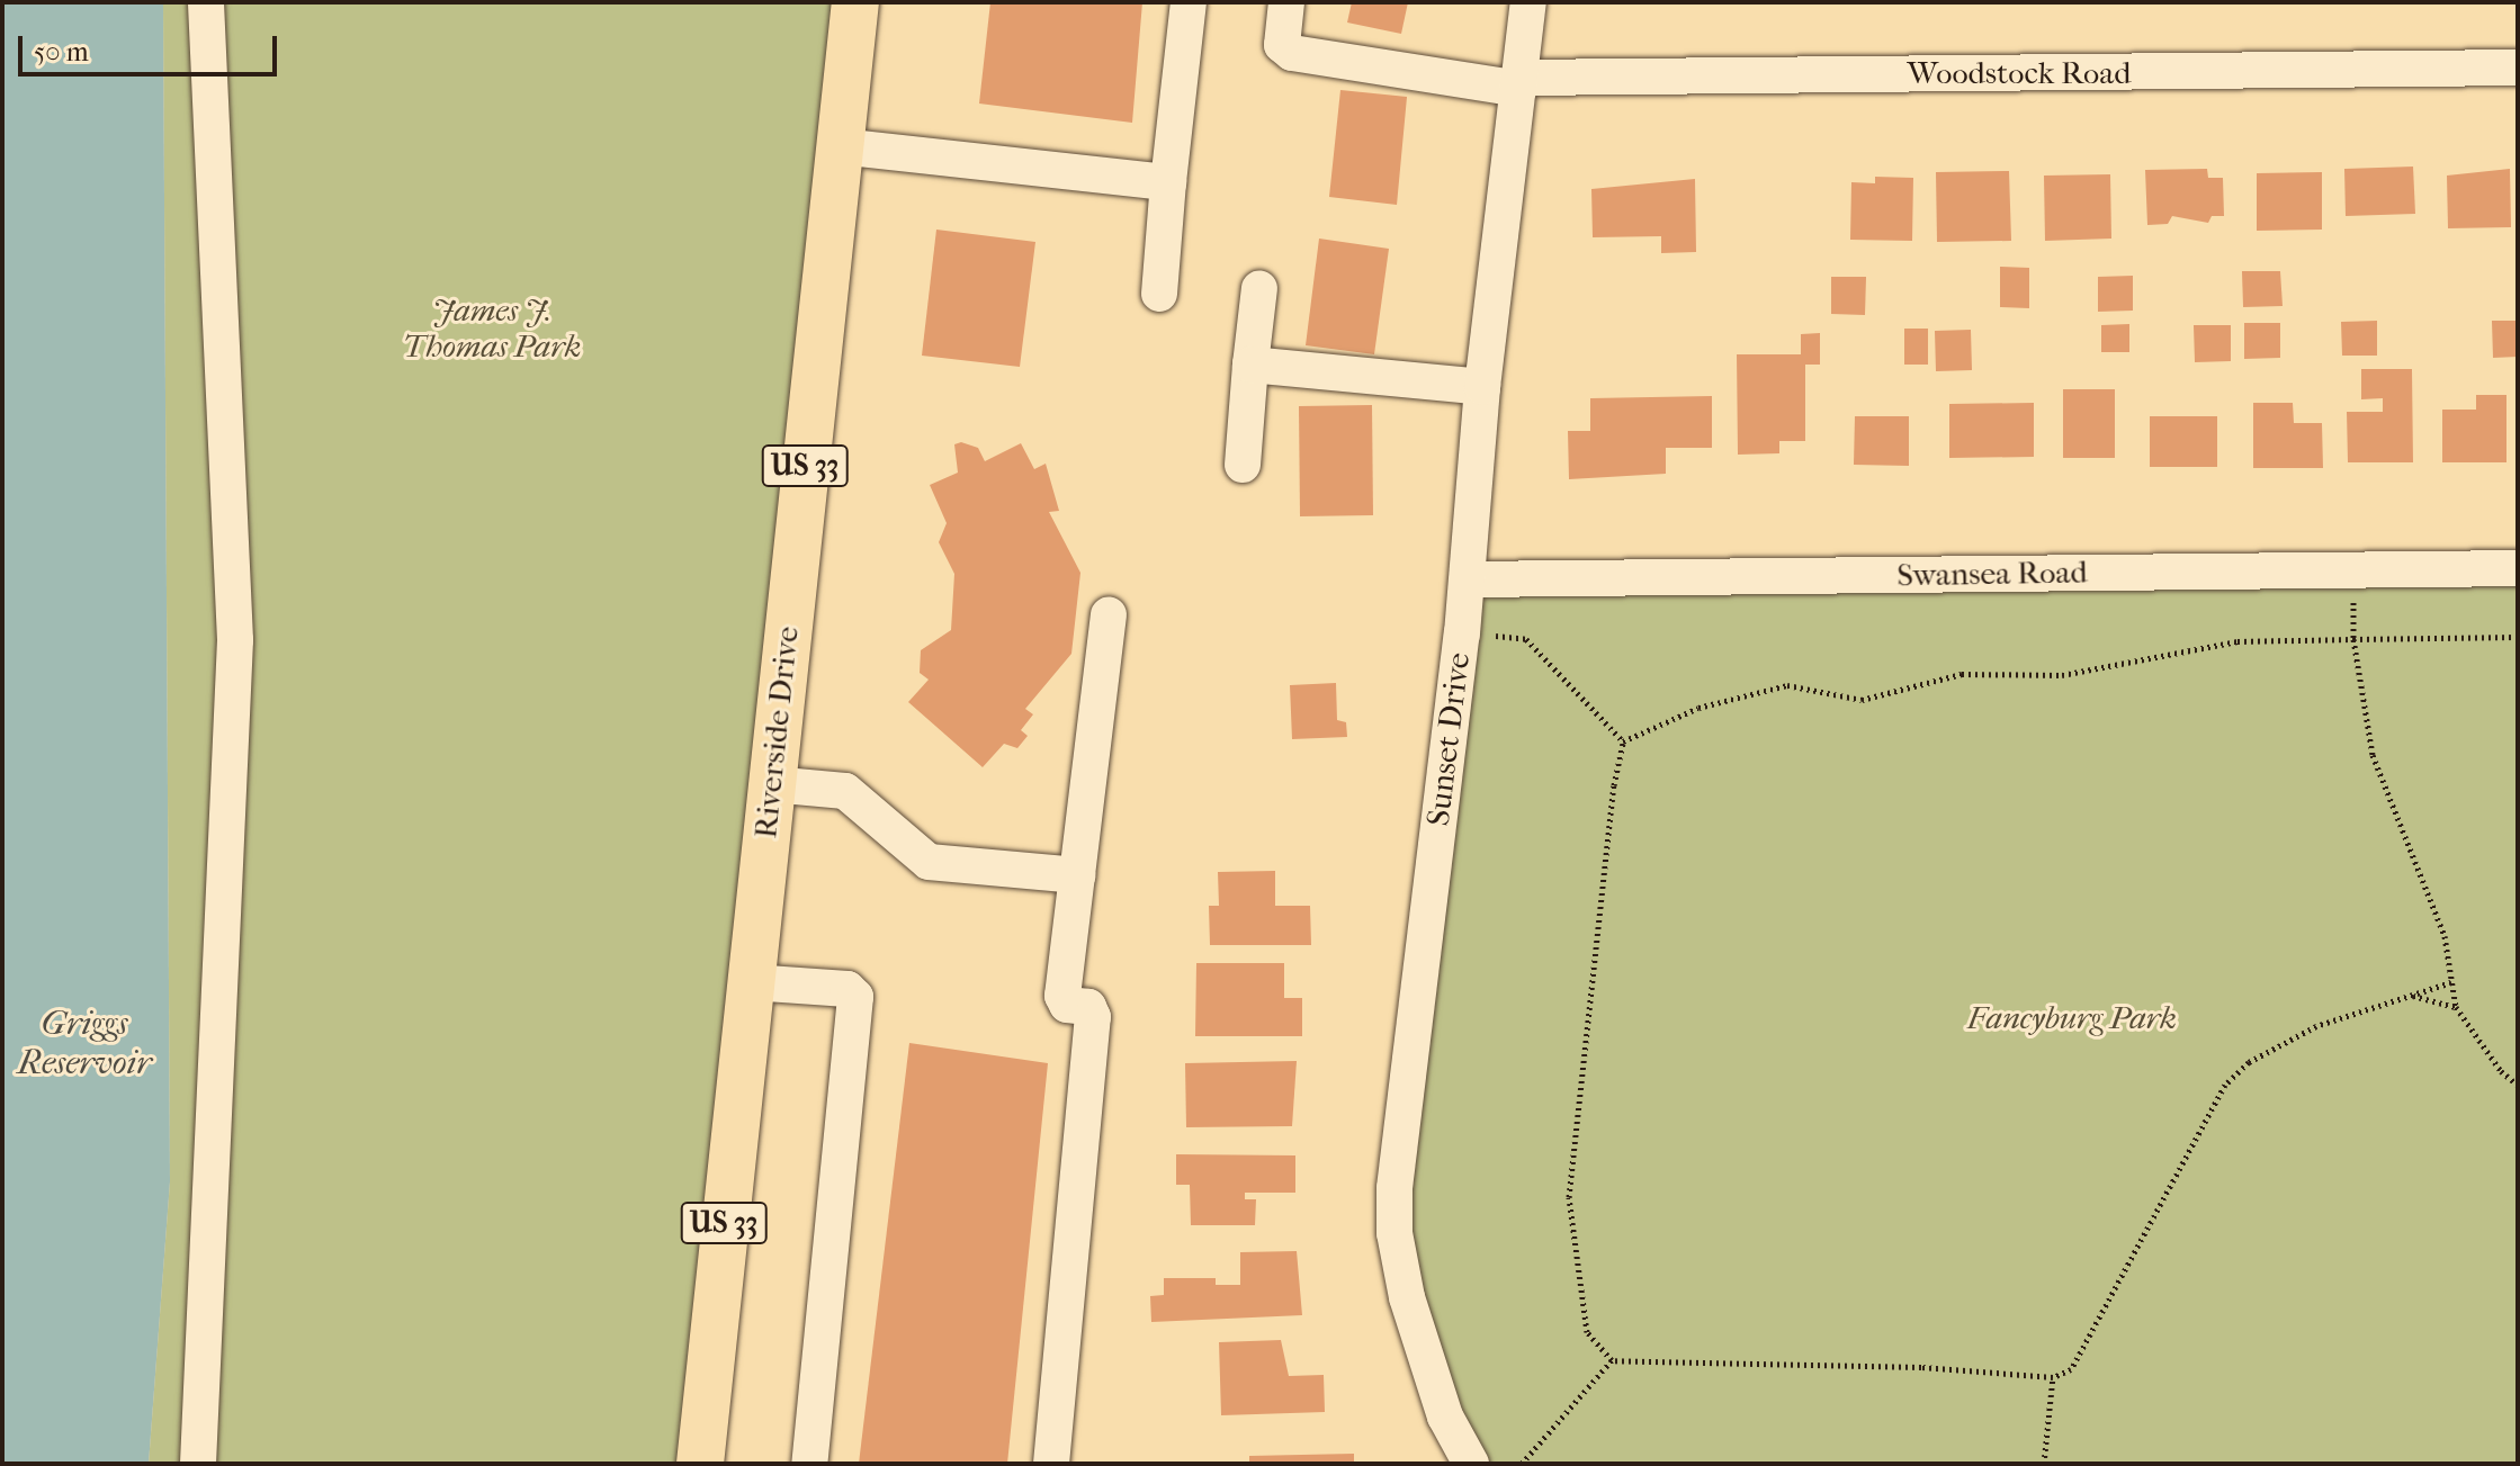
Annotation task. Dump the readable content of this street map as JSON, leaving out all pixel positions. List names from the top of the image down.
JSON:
{
  "streets": {
    "main road": ["US 33", "Riverside Drive"],
    "street": ["Woodstock Road", "Swansea Road", "Sunset Drive"]
  },
  "crossings": [
    ["Woodstock Road", "Sunset Drive"],
    ["Swansea Road", "Sunset Drive"]
  ],
  "water": ["Griggs Reservoir"],
  "parks": ["James J. Thomas Park", "Fancyburg Park"],
  "scale_bar": "50 m"
}
